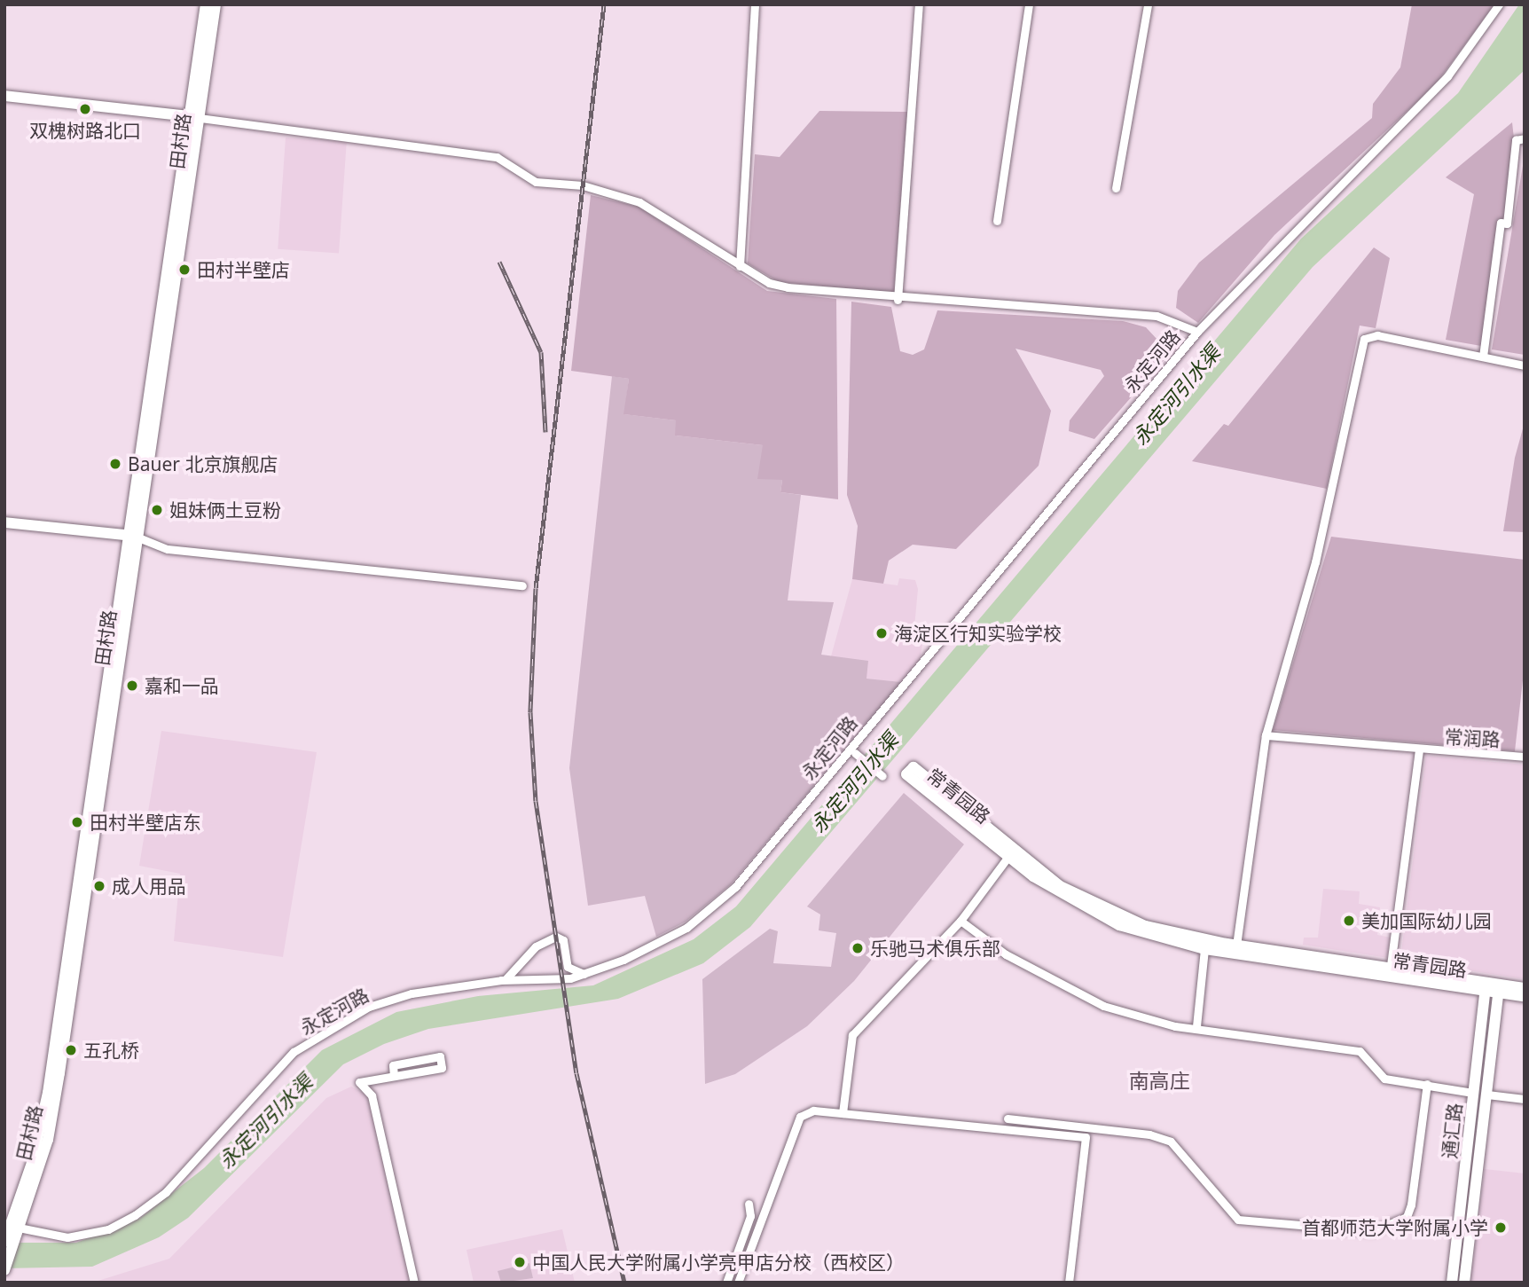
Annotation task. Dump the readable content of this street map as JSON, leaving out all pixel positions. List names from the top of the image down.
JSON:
{
  "streets": {
    "street": [
      "田村路",
      "永定河路",
      "常润路",
      "常青园路",
      "通汇路"
    ]
  },
  "crossings": [
    ["田村路", "永定河路"],
    ["常青园路", "通汇路"]
  ],
  "districts": ["南高庄"],
  "water": ["永定河引水渠"],
  "places": [
    "双槐树路北口",
    "田村半壁店",
    "Bauer 北京旗舰店",
    "姐妹俩土豆粉",
    "海淀区行知实验学校",
    "嘉和一品",
    "田村半壁店东",
    "成人用品",
    "美加国际幼儿园",
    "乐驰马术俱乐部",
    "五孔桥",
    "首都师范大学附属小学",
    "中国人民大学附属小学亮甲店分校（西校区）"
  ]
}
